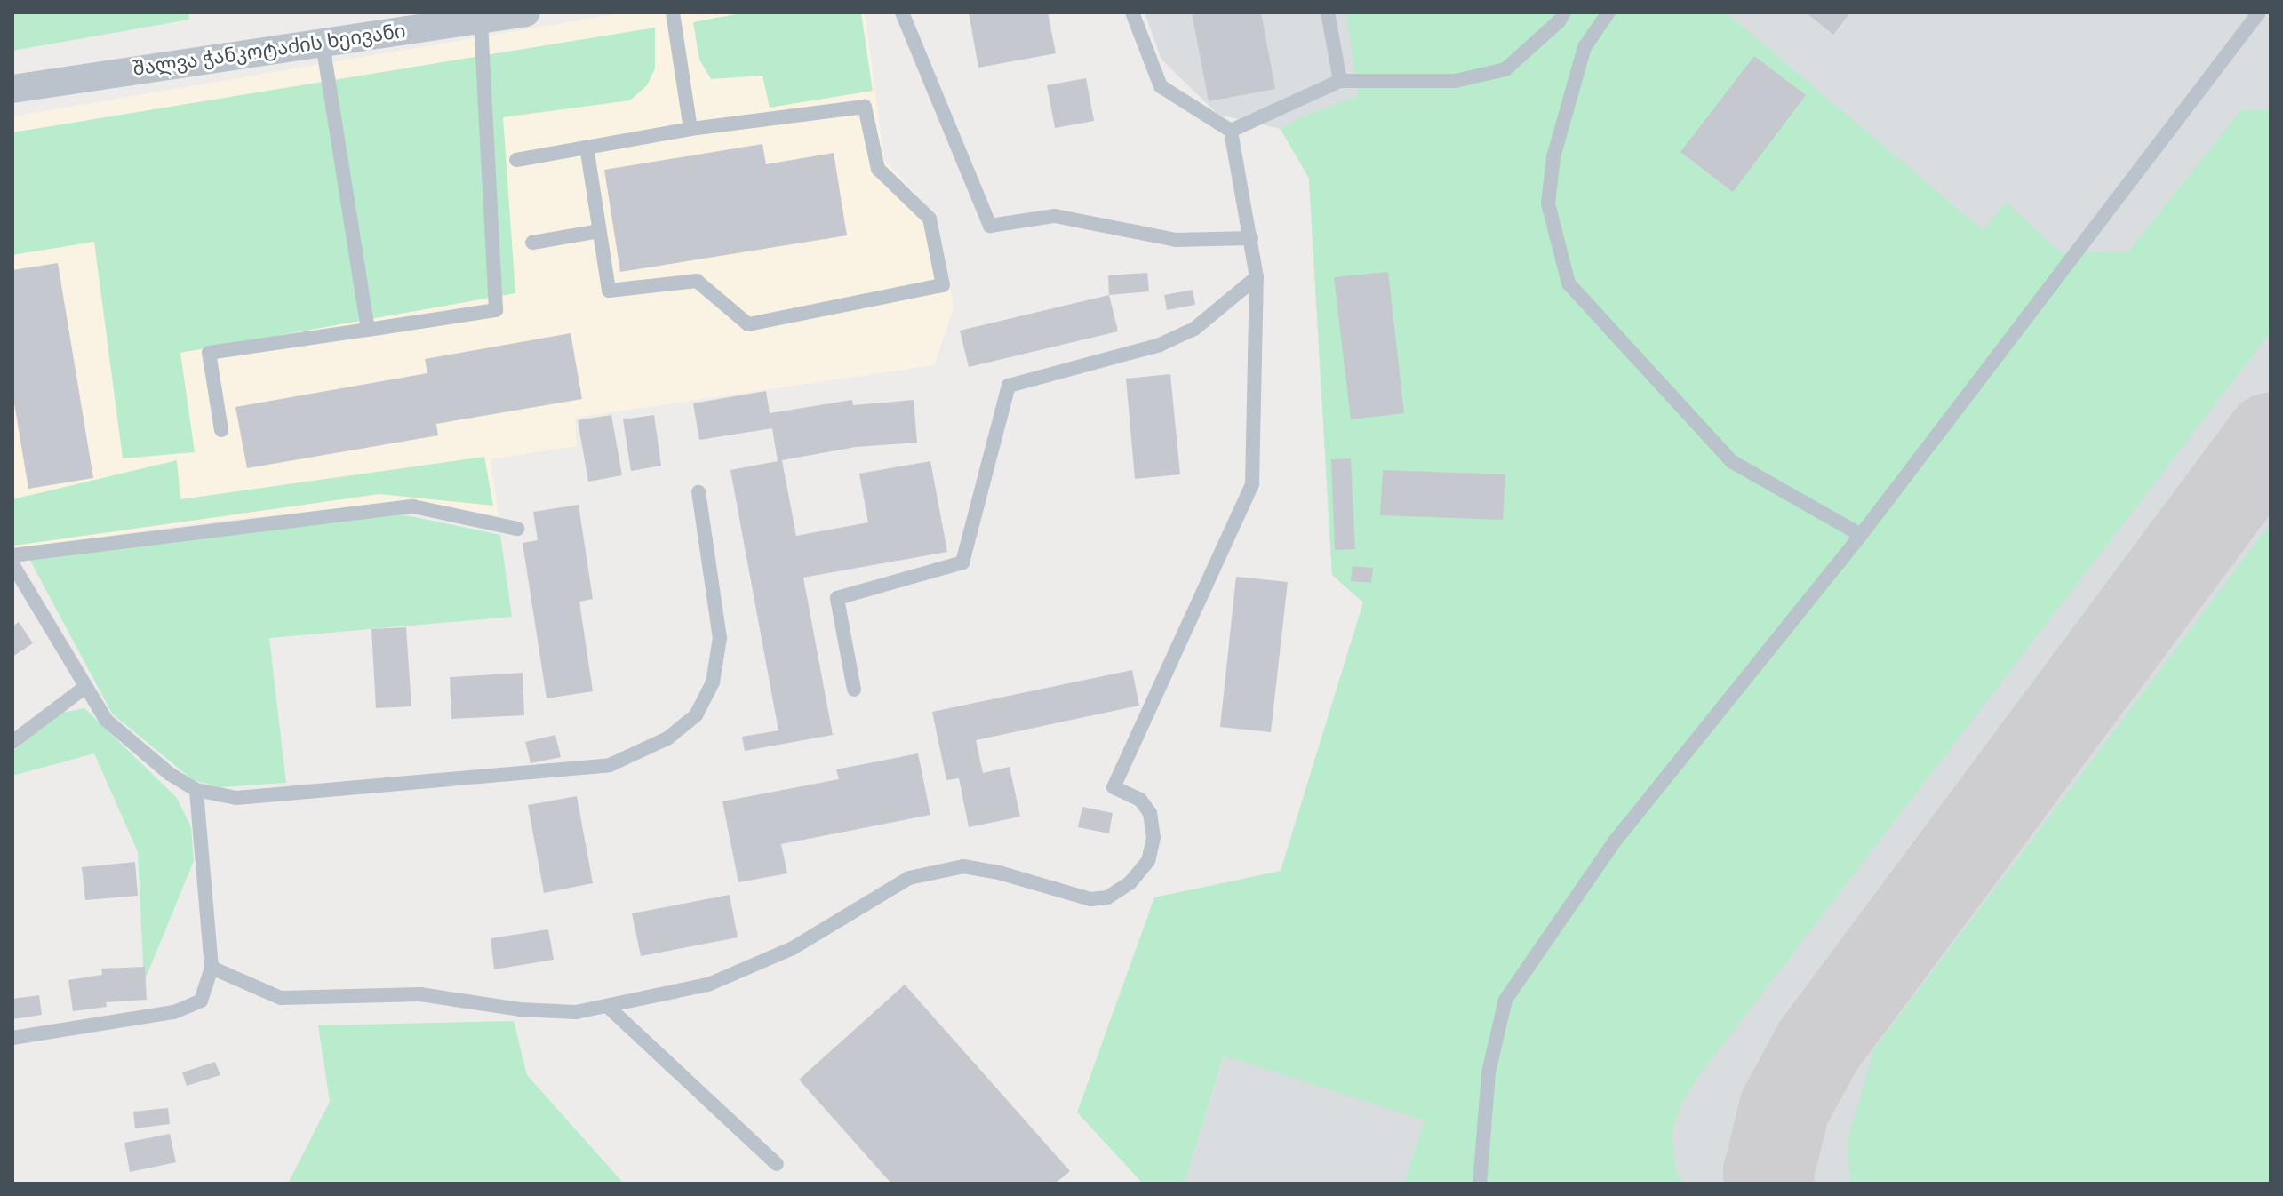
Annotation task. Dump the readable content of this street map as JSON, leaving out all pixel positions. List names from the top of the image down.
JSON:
{
  "streets": {
    "street": ["შალვა ჭანკოტაძის ხეივანი"]
  }
}
